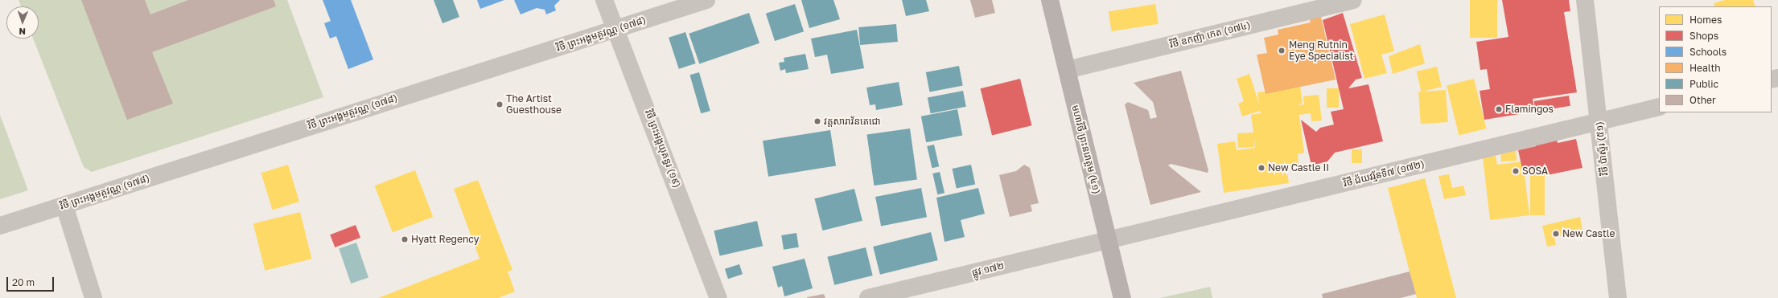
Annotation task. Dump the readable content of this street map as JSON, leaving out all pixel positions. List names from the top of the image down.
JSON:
{
  "streets": {
    "main road": ["មហាវិថី ព្រះនរោត្តម (៤១)"],
    "street": [
      "វិថី ព្រះអង្គមគ្គវណ្ណ (១៧៨)",
      "វិថី ឧកញ៉ា កេត (១៧៤)",
      "វិថី ព្រះអង្គយុគន្ធរ (១៩)",
      "វិថី ប៉ាស្ទ័រ (៥១)",
      "វិថី ជ័យវរ្ម័នទី៧ (១៧២)",
      "ផ្លូវ ១៧២"
    ]
  },
  "crossings": [
    ["វិថី ព្រះអង្គមគ្គវណ្ណ (១៧៨)", "វិថី ព្រះអង្គយុគន្ធរ (១៩)"],
    ["វិថី ឧកញ៉ា កេត (១៧៤)", "មហាវិថី ព្រះនរោត្តម (៤១)"],
    ["វិថី ប៉ាស្ទ័រ (៥១)", "វិថី ជ័យវរ្ម័នទី៧ (១៧២)"],
    ["មហាវិថី ព្រះនរោត្តម (៤១)", "វិថី ជ័យវរ្ម័នទី៧ (១៧២)"],
    ["មហាវិថី ព្រះនរោត្តម (៤១)", "ផ្លូវ ១៧២"],
    ["វិថី ជ័យវរ្ម័នទី៧ (១៧២)", "ផ្លូវ ១៧២"]
  ],
  "places": [
    "Meng Rutnin Eye Specialist",
    "The Artist Guesthouse",
    "Flamingos",
    "វត្តសារាវ័នតេជោ",
    "New Castle II",
    "SOSA",
    "New Castle",
    "Hyatt Regency"
  ],
  "legend": [
    "Homes",
    "Shops",
    "Schools",
    "Health",
    "Public",
    "Other"
  ],
  "scale_bar": "20 m",
  "north": "bottom"
}
